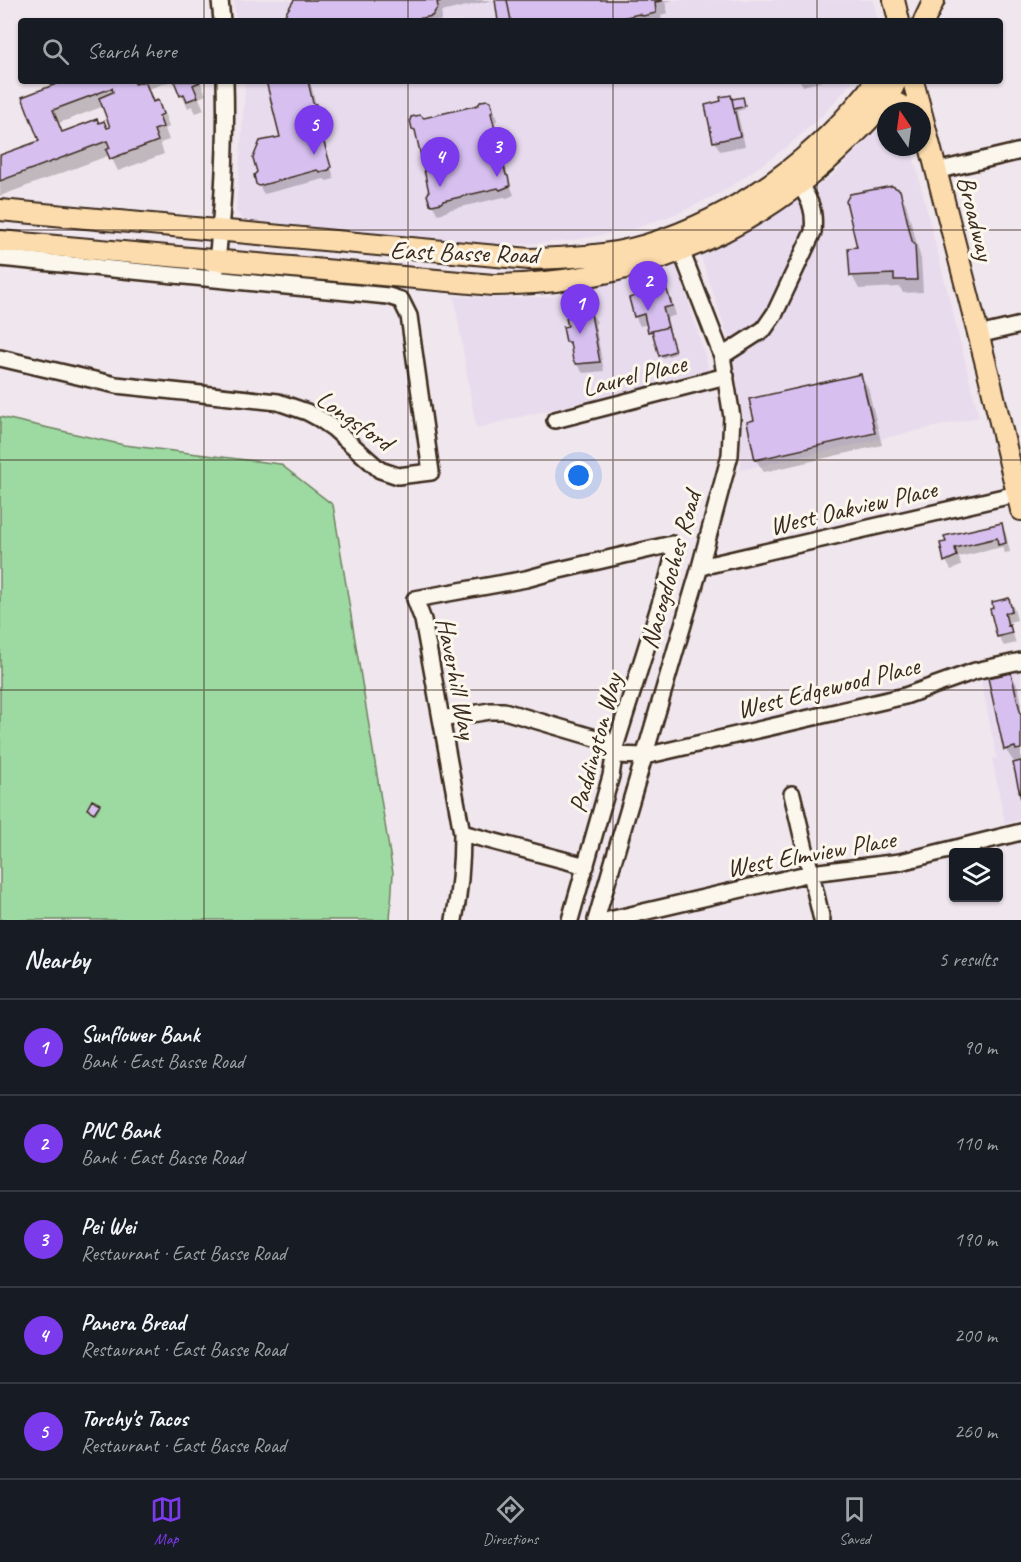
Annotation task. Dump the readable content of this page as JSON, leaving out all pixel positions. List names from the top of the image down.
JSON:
{
  "streets": {
    "main road": ["Broadway", "East Basse Road"],
    "street": [
      "Laurel Place",
      "Longsford",
      "West Oakview Place",
      "Nacogdoches Road",
      "Haverhill Way",
      "West Edgewood Place",
      "Paddington Way",
      "West Elmview Place"
    ]
  },
  "crossings": [
    ["Broadway", "West Oakview Place"],
    ["East Basse Road", "Nacogdoches Road"],
    ["Laurel Place", "Nacogdoches Road"],
    ["West Oakview Place", "Nacogdoches Road"],
    ["Nacogdoches Road", "West Edgewood Place"],
    ["Haverhill Way", "West Edgewood Place"],
    ["Haverhill Way", "Paddington Way"],
    ["West Edgewood Place", "Paddington Way"]
  ],
  "north": "top",
  "page": {
    "search": "Search here",
    "pins": [
      "5",
      "3",
      "4",
      "2",
      "1"
    ],
    "heading": ["Nearby", "5 results"],
    "list": [
      {
        "mark": "1",
        "name": "Sunflower Bank",
        "note": "Bank · East Basse Road",
        "value": "90 m"
      },
      {
        "mark": "2",
        "name": "PNC Bank",
        "note": "Bank · East Basse Road",
        "value": "110 m"
      },
      {
        "mark": "3",
        "name": "Pei Wei",
        "note": "Restaurant · East Basse Road",
        "value": "190 m"
      },
      {
        "mark": "4",
        "name": "Panera Bread",
        "note": "Restaurant · East Basse Road",
        "value": "200 m"
      },
      {
        "mark": "5",
        "name": "Torchy's Tacos",
        "note": "Restaurant · East Basse Road",
        "value": "260 m"
      }
    ],
    "nav": ["Map", "Directions", "Saved"]
  }
}
